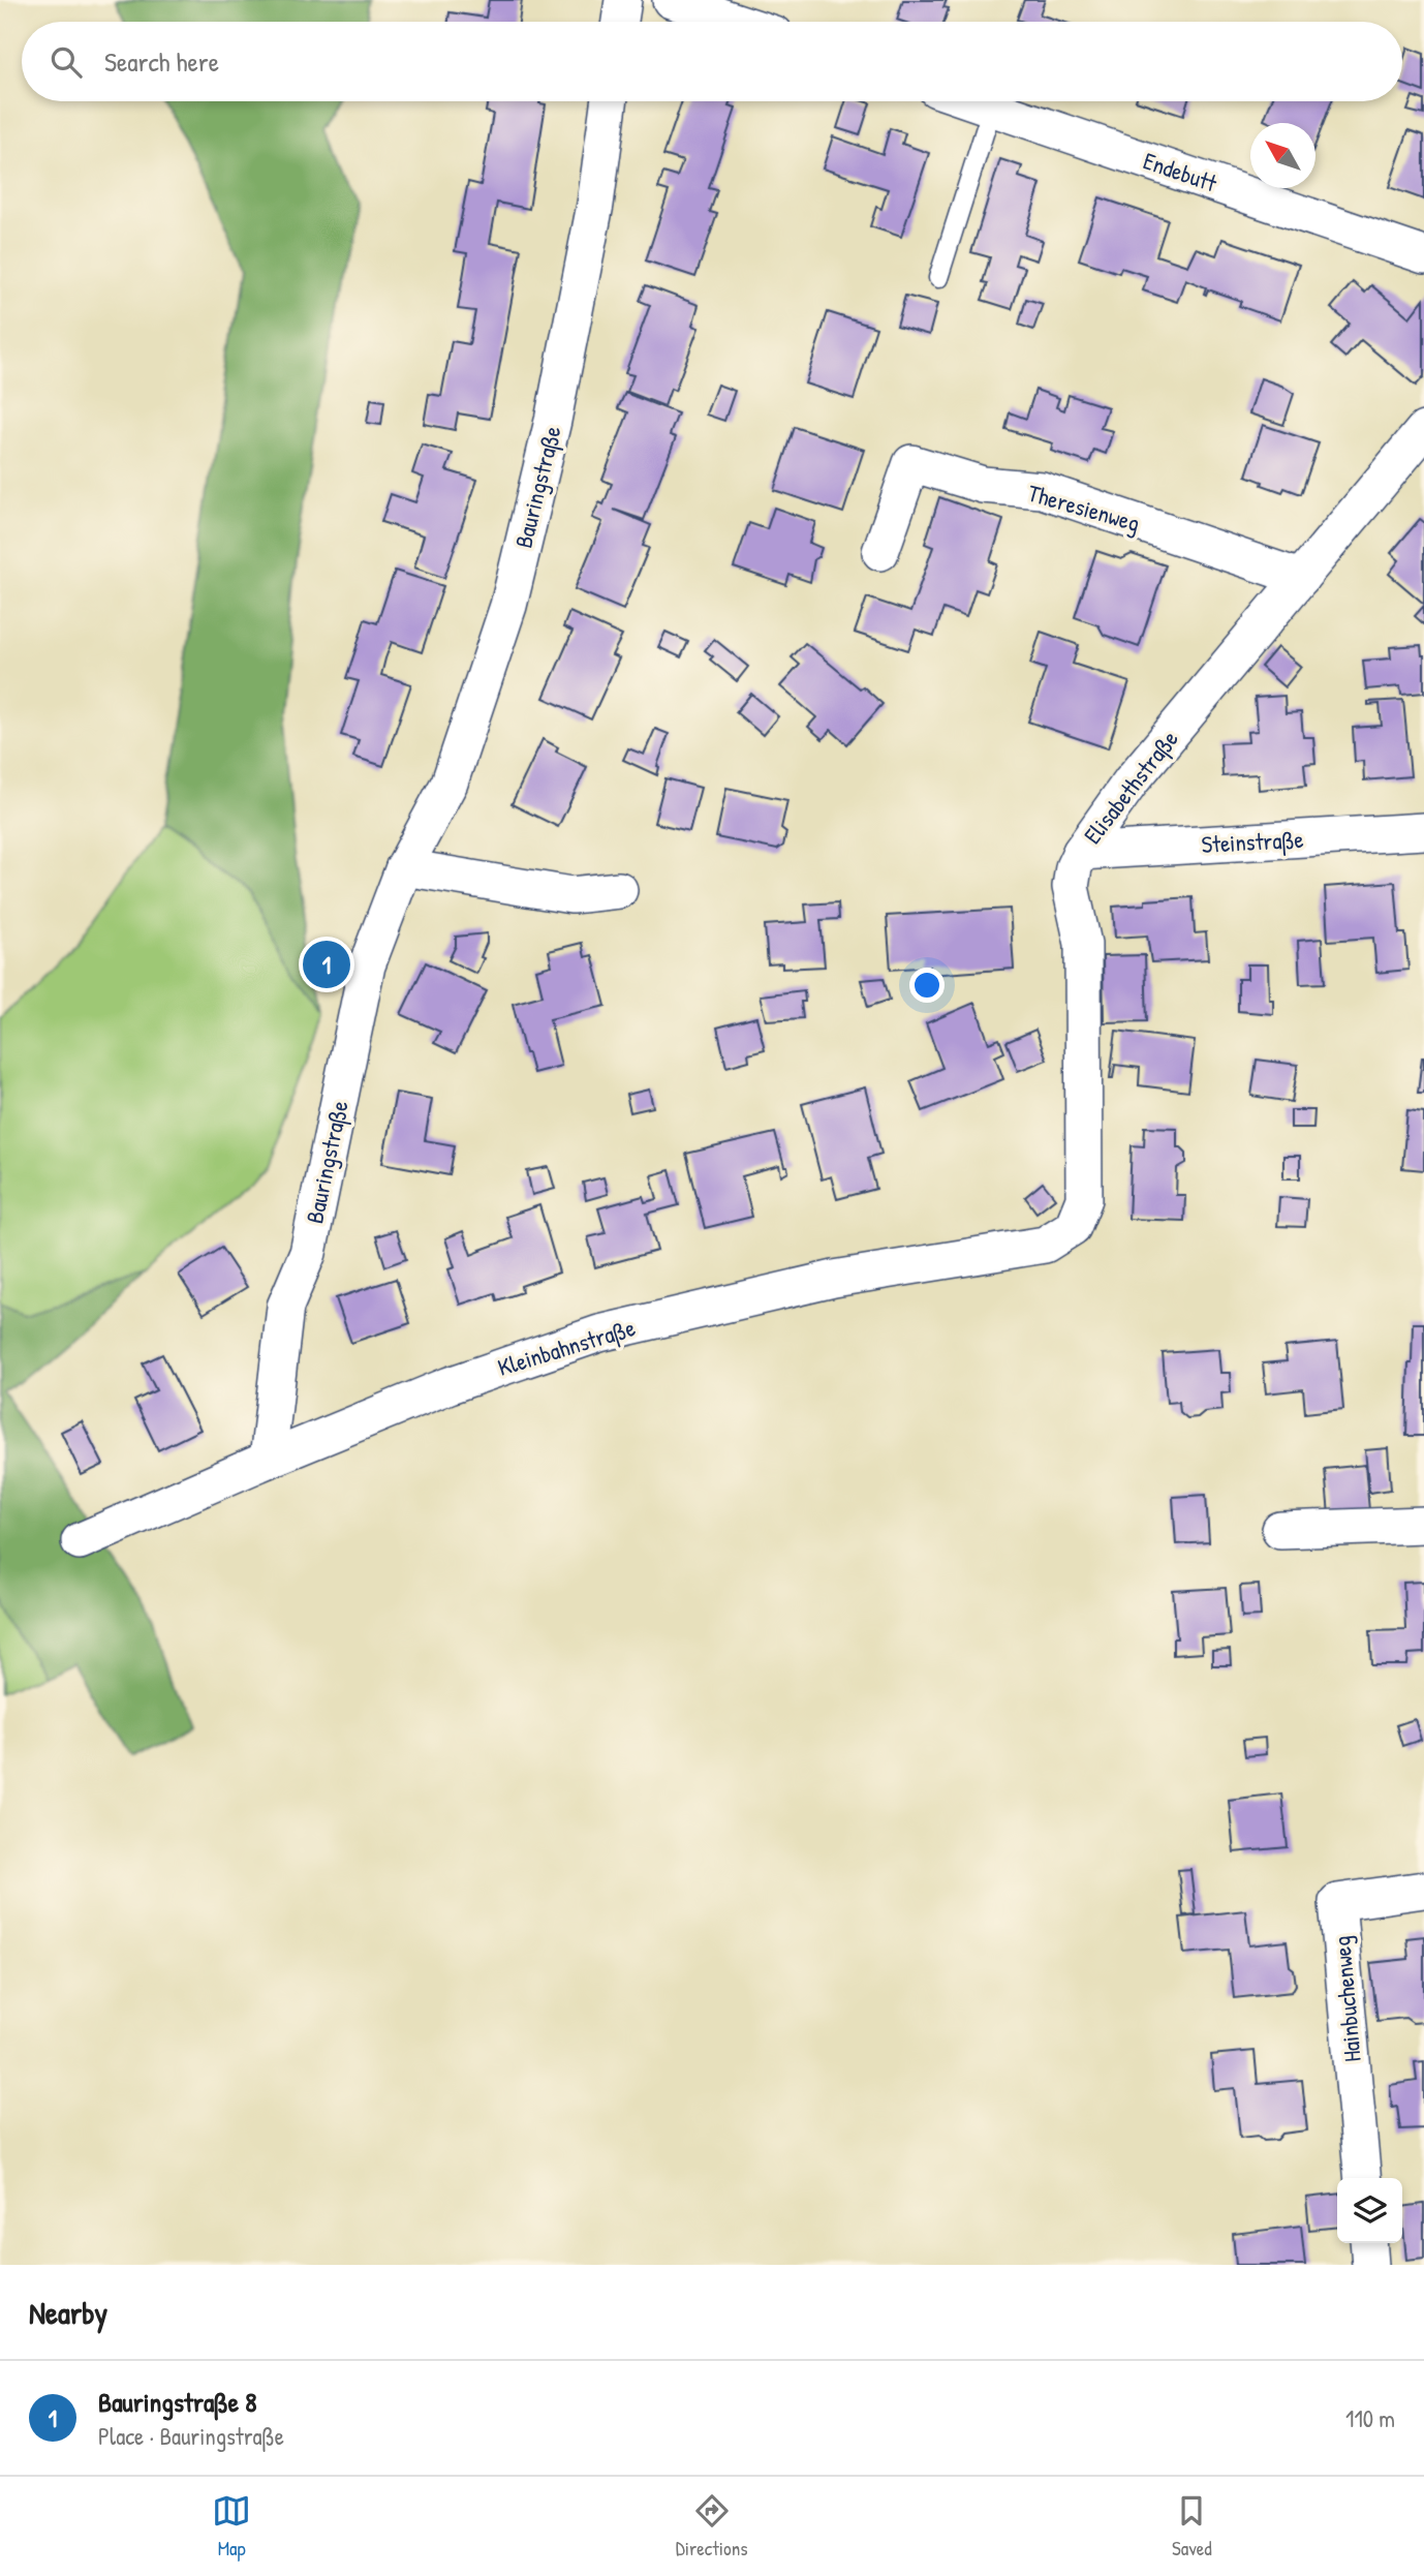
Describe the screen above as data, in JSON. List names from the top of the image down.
{
  "streets": {
    "street": [
      "Endebutt",
      "Bauringstraße",
      "Theresienweg",
      "Elisabethstraße",
      "Steinstraße",
      "Kleinbahnstraße",
      "Hainbuchenweg"
    ]
  },
  "crossings": [
    ["Bauringstraße", "Kleinbahnstraße"],
    ["Theresienweg", "Elisabethstraße"],
    ["Elisabethstraße", "Steinstraße"],
    ["Elisabethstraße", "Kleinbahnstraße"]
  ],
  "north": "top left",
  "page": {
    "search": "Search here",
    "pins": "1",
    "heading": "Nearby",
    "list": [
      {
        "mark": "1",
        "name": "Bauringstraße 8",
        "note": "Place · Bauringstraße",
        "value": "110 m"
      }
    ],
    "nav": ["Map", "Directions", "Saved"]
  }
}
